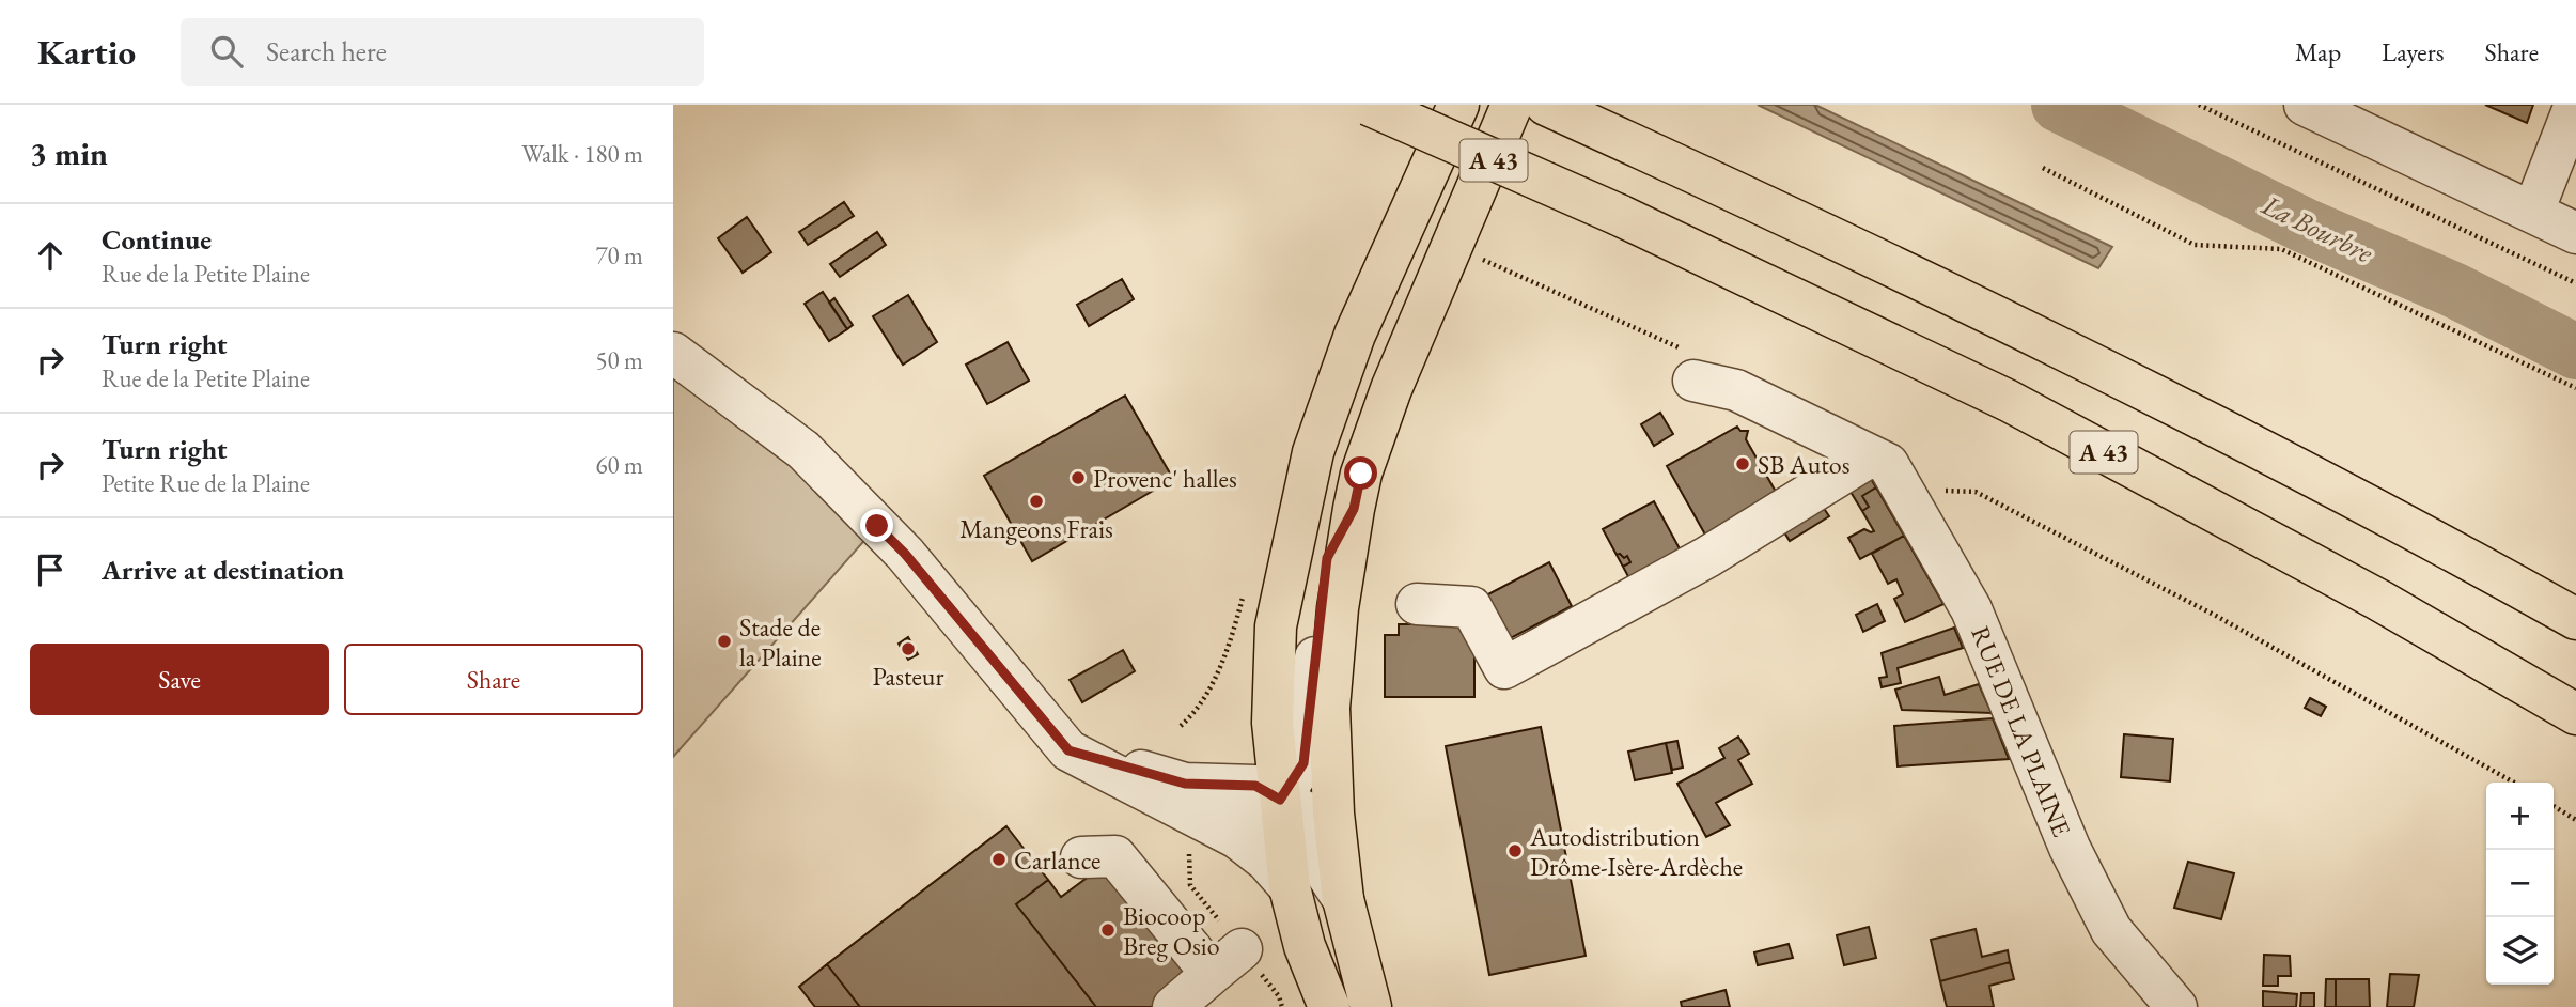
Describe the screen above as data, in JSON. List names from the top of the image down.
{
  "streets": {
    "main road": ["A 43"],
    "street": ["RUE DE LA PLAINE"]
  },
  "water": ["La Bourbre"],
  "places": [
    "SB Autos",
    "Provenc' halles",
    "Mangeons Frais",
    "Stade de la Plaine",
    "Pasteur",
    "Autodistribution Drôme-Isère-Ardèche",
    "Carlance",
    "Biocoop Breg Osio"
  ],
  "page": {
    "header": "Kartio",
    "search": "Search here",
    "nav": ["Map", "Layers", "Share"],
    "heading": ["3 min", "Walk · 180 m"],
    "list": [
      ["Continue", "Rue de la Petite Plaine", "70 m"],
      ["Turn right", "Rue de la Petite Plaine", "50 m"],
      ["Turn right", "Petite Rue de la Plaine", "60 m"],
      "Arrive at destination"
    ],
    "buttons": ["Save", "Share"],
    "map_buttons": ["+", "−"]
  }
}
